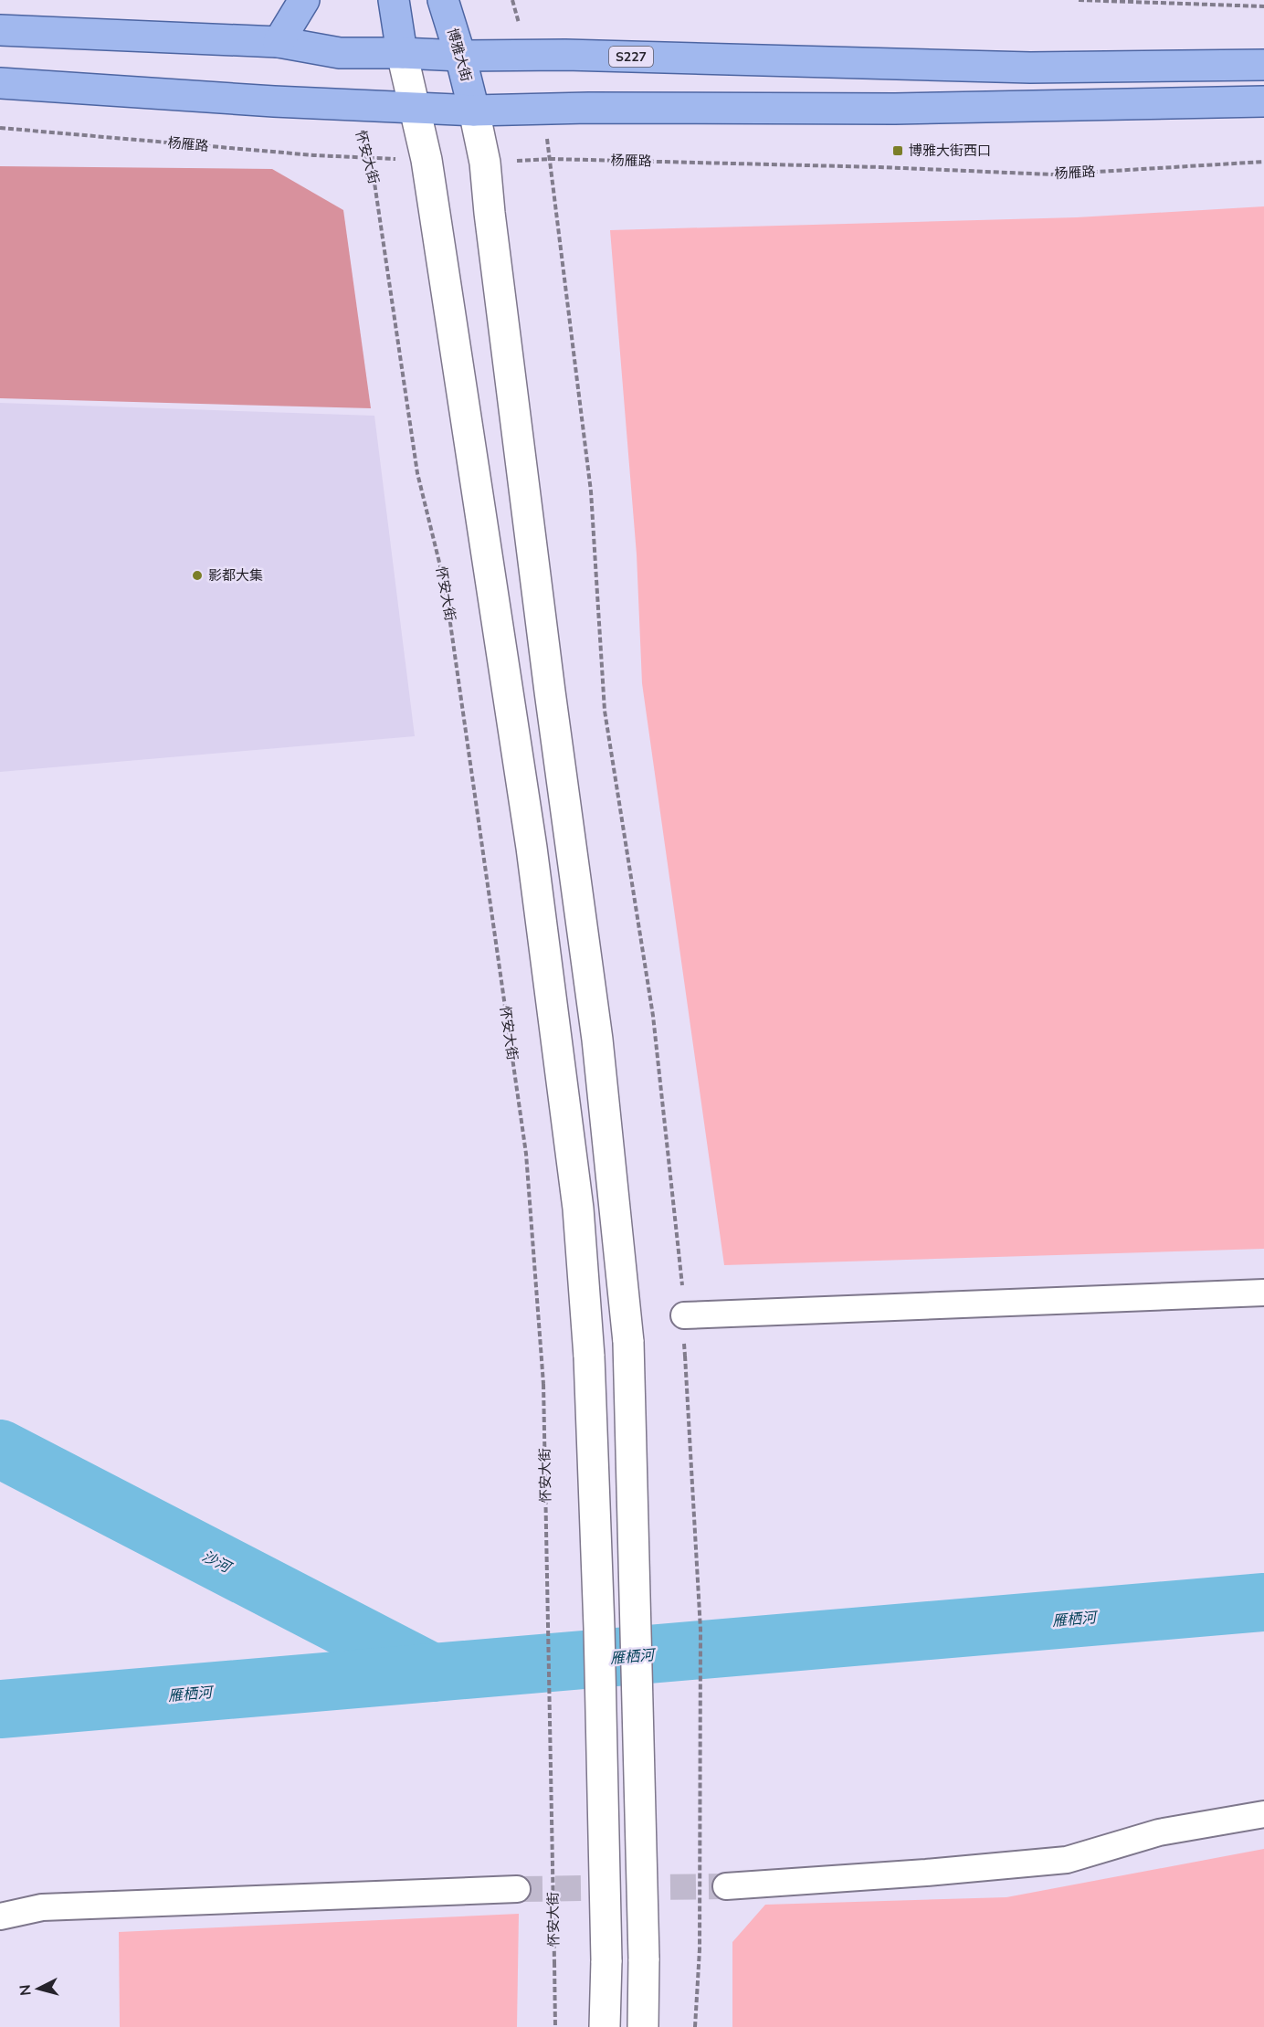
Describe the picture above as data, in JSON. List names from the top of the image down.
{
  "streets": {
    "main road": ["博雅大街", "S227"],
    "path": ["杨雁路", "怀安大街"]
  },
  "crossings": [
    ["博雅大街", "S227"],
    ["杨雁路", "怀安大街"]
  ],
  "water": ["沙河", "雁栖河"],
  "places": {
    "transit": ["博雅大街西口"],
    "other": ["影都大集"]
  },
  "north": "left"
}
